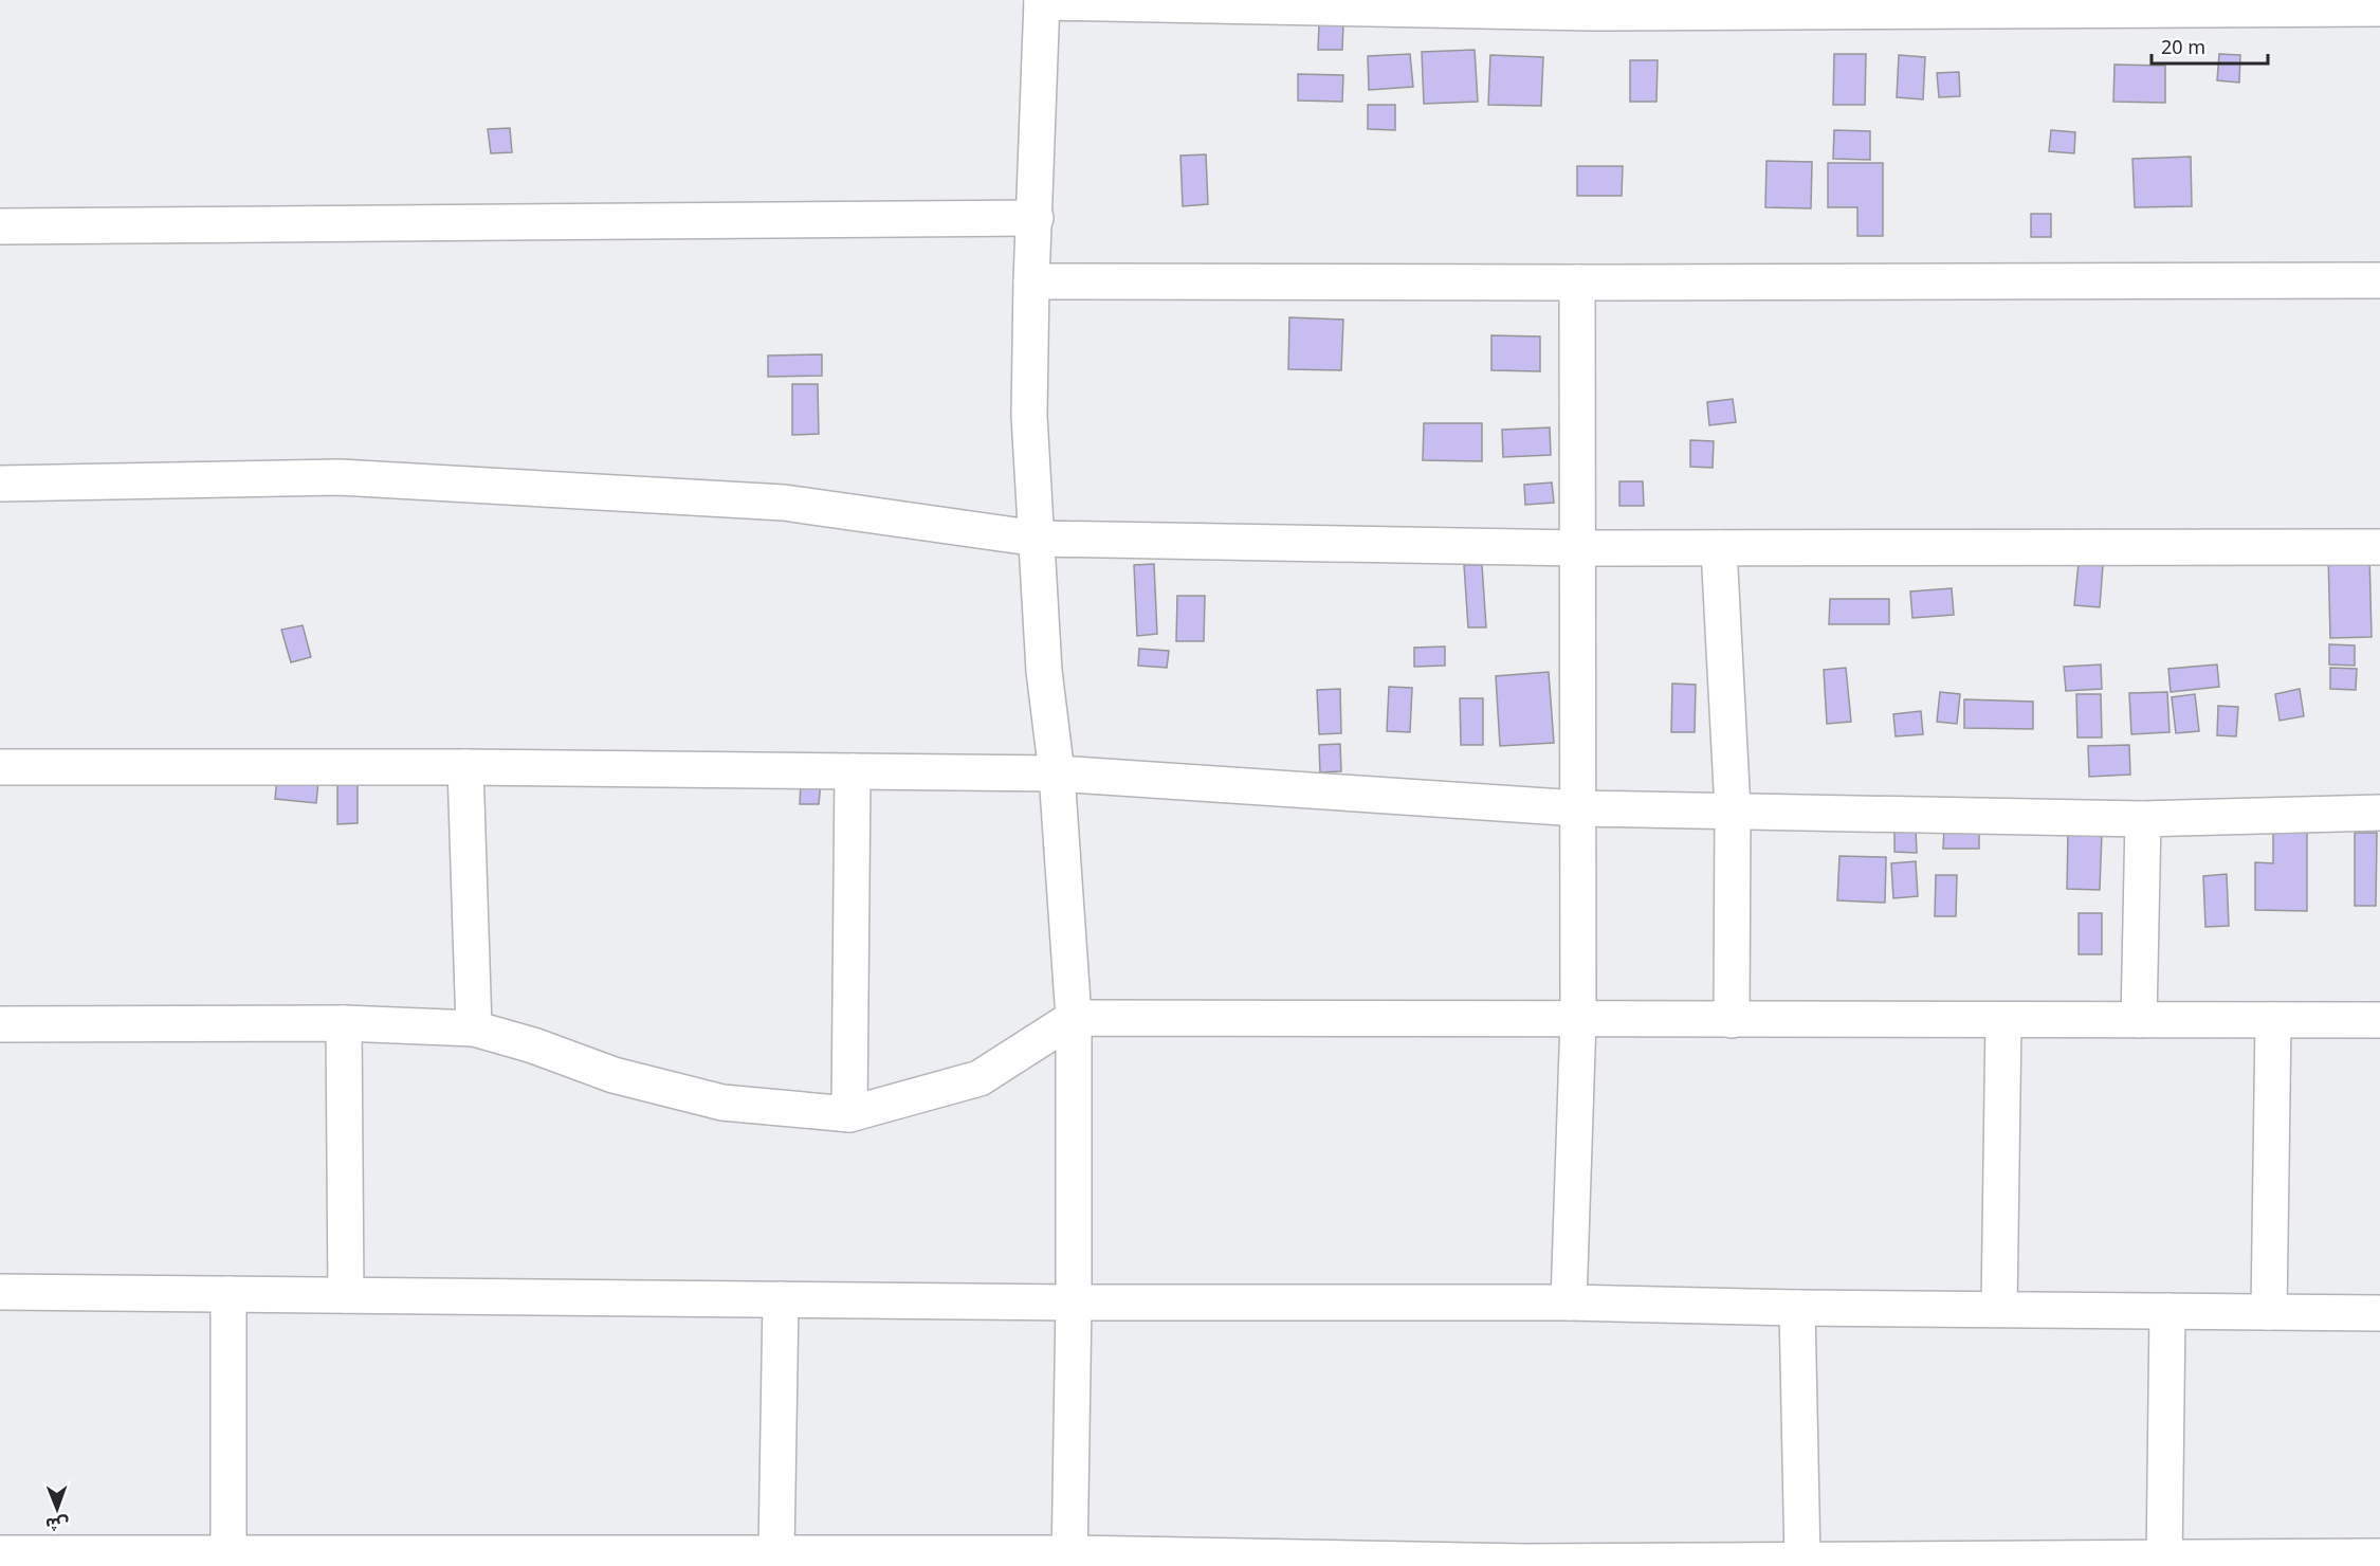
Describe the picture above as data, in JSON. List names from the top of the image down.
{
  "scale_bar": "20 m",
  "north": "bottom"
}
